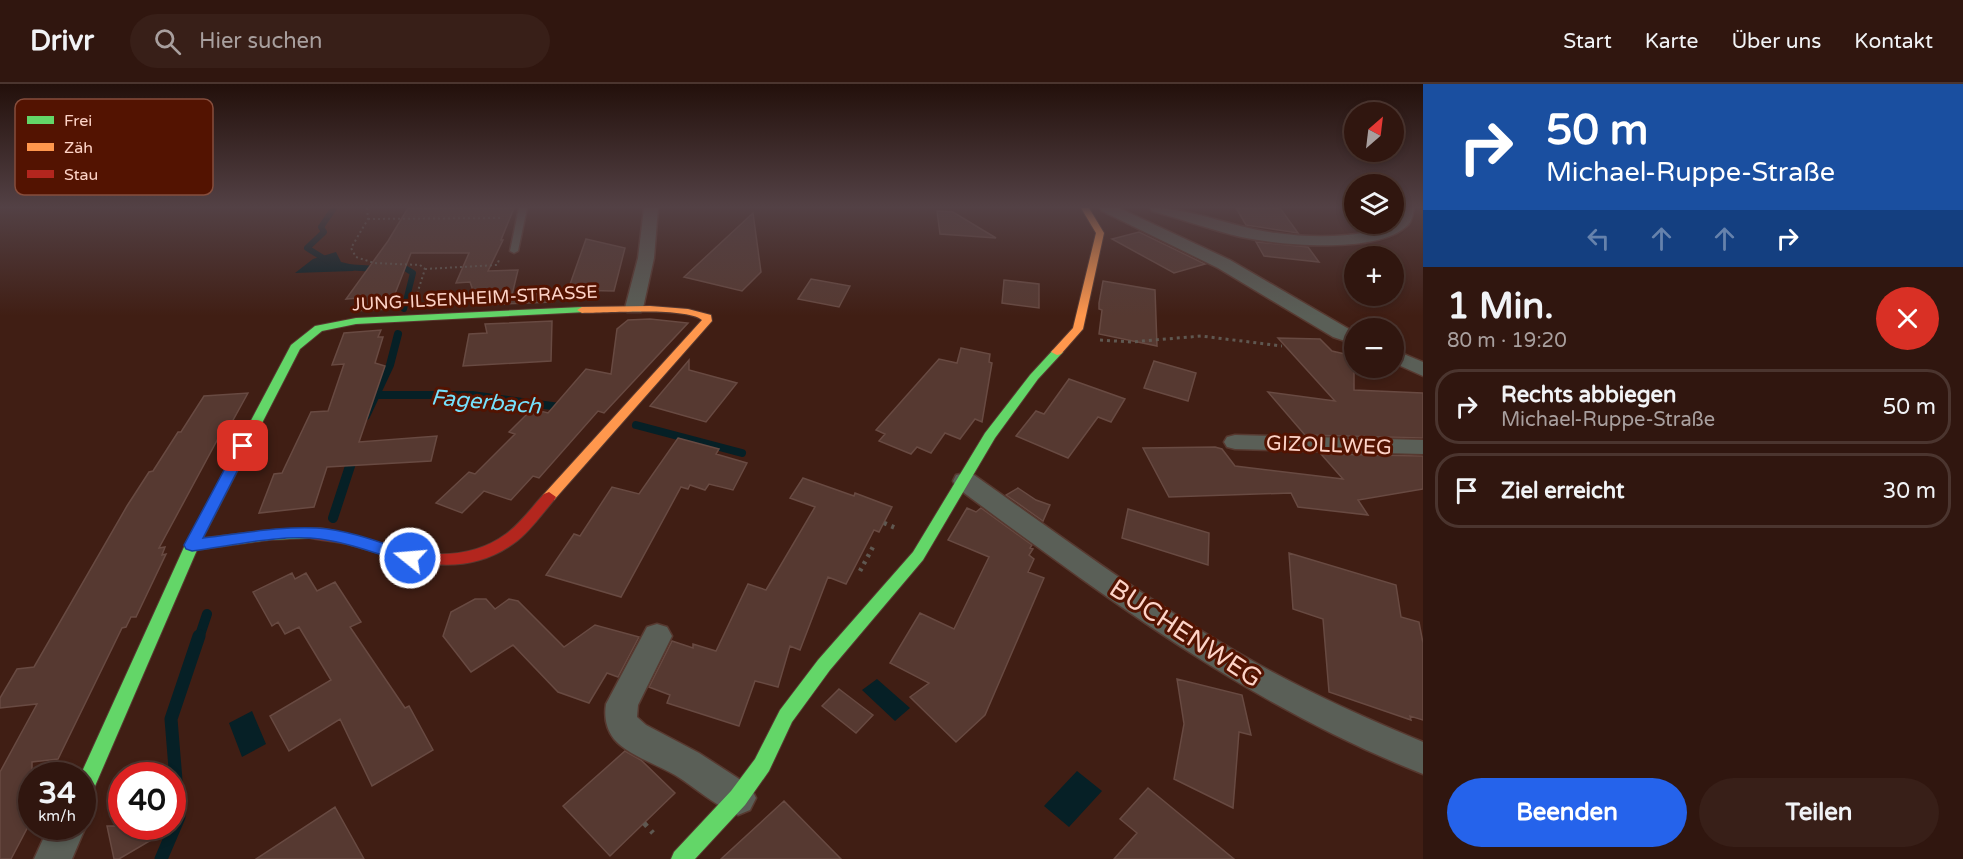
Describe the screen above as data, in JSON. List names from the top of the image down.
{
  "streets": {
    "street": ["JUNG-ILSENHEIM-STRASSE", "GIZOLLWEG", "BUCHENWEG"]
  },
  "water": ["Fagerbach"],
  "legend": ["Frei", "Zäh", "Stau"],
  "north": "top right",
  "page": {
    "header": "Drivr",
    "search": "Hier suchen",
    "nav": [
      "Start",
      "Karte",
      "Über uns",
      "Kontakt"
    ],
    "turn": ["50 m", "Michael-Ruppe-Straße"],
    "map_buttons": ["+", "−"],
    "heading": ["1 Min.", "80 m · 19:20"],
    "list": [
      {
        "name": "Rechts abbiegen",
        "note": "Michael-Ruppe-Straße",
        "value": "50 m"
      },
      {
        "name": "Ziel erreicht",
        "value": "30 m"
      }
    ],
    "speed": "34 km/h",
    "limit": "40",
    "buttons": ["Beenden", "Teilen"]
  }
}
